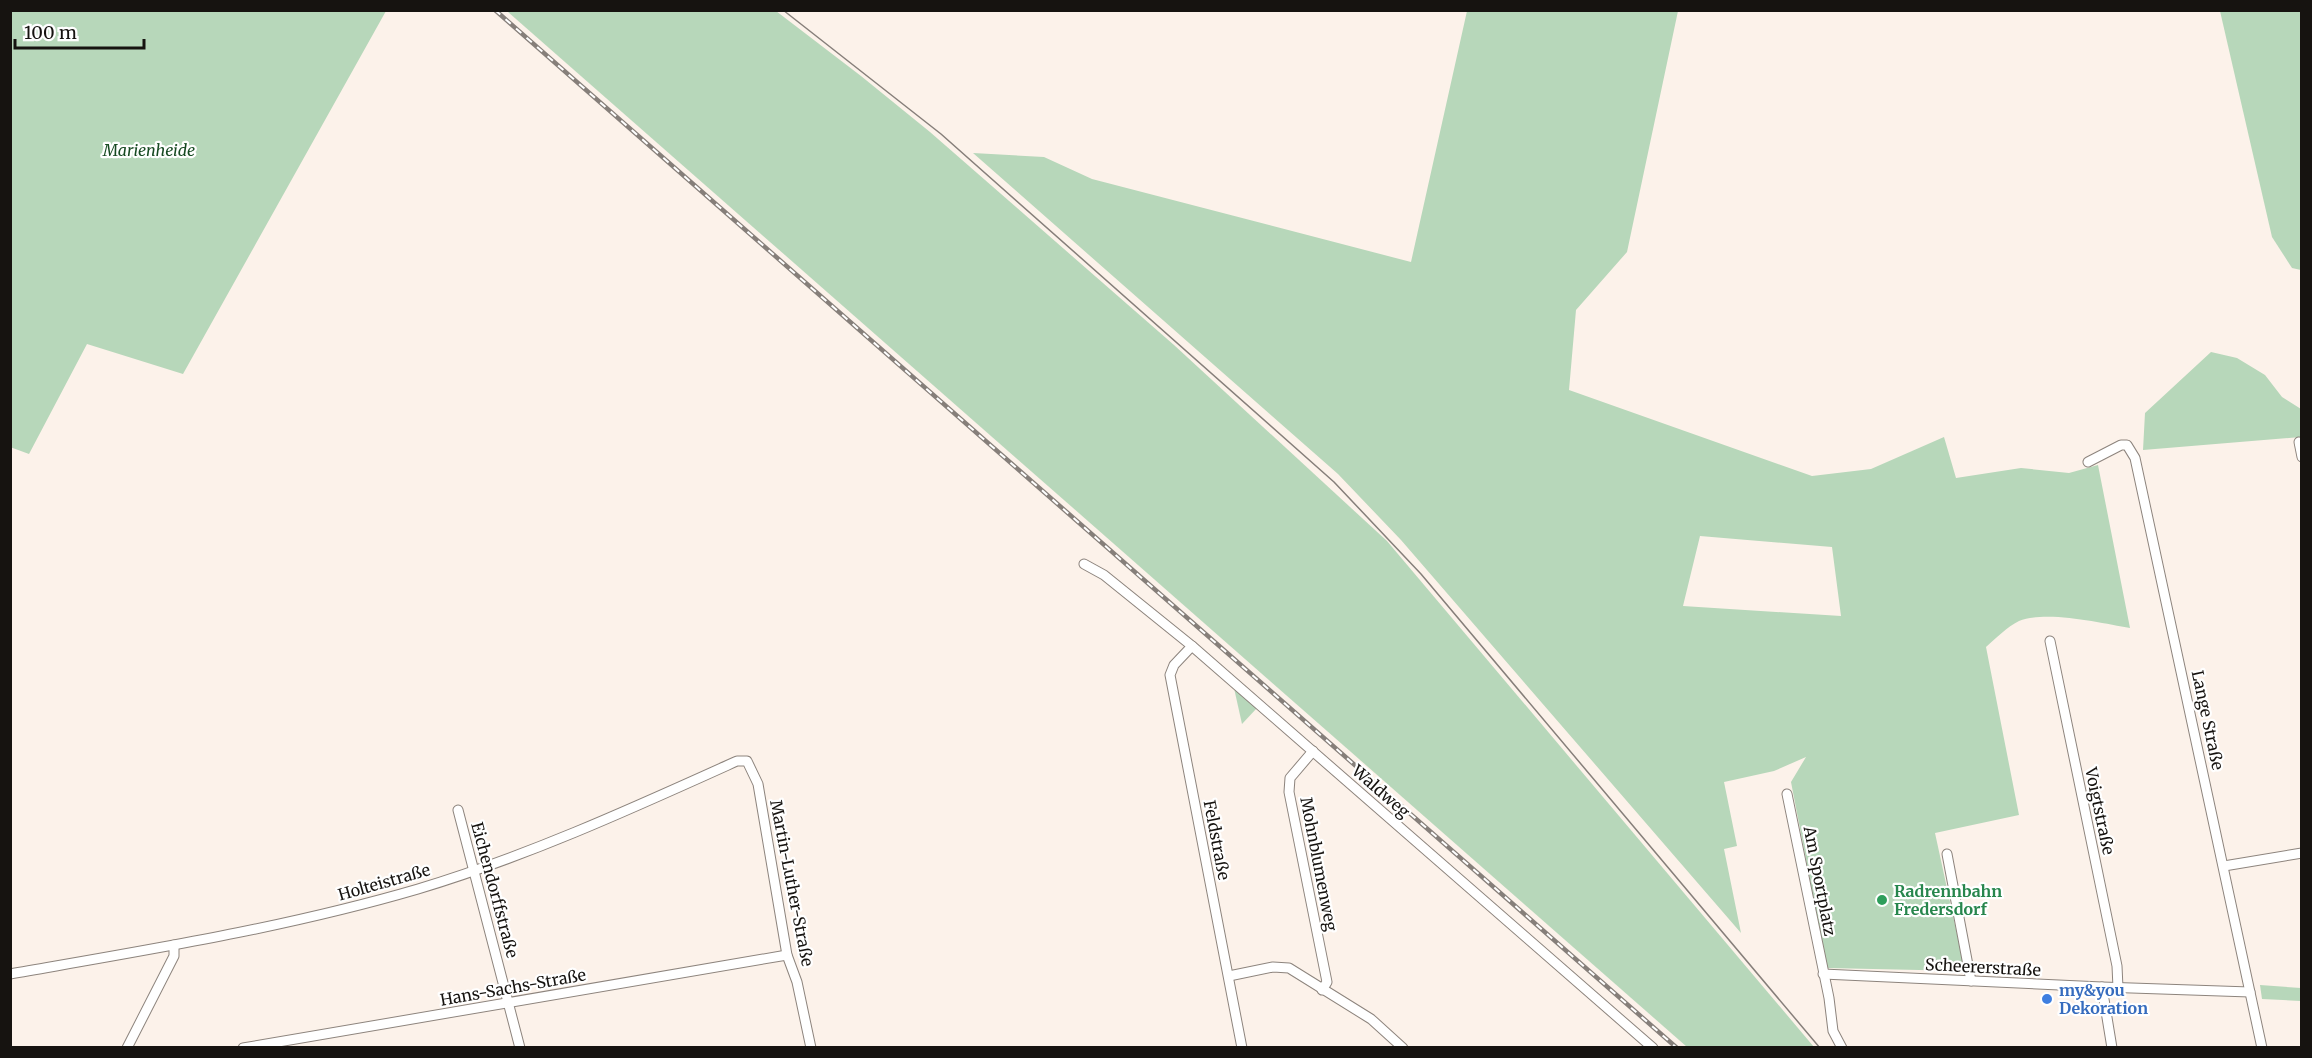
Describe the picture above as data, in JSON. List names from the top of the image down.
{
  "streets": {
    "street": [
      "Lange Straße",
      "Waldweg",
      "Voigtstraße",
      "Feldstraße",
      "Mohnblumenweg",
      "Am Sportplatz",
      "Holteistraße",
      "Martin-Luther-Straße",
      "Eichendorffstraße",
      "Scheererstraße",
      "Hans-Sachs-Straße"
    ]
  },
  "crossings": [
    ["Lange Straße", "Scheererstraße"],
    ["Waldweg", "Feldstraße"],
    ["Waldweg", "Mohnblumenweg"],
    ["Voigtstraße", "Scheererstraße"],
    ["Am Sportplatz", "Scheererstraße"],
    ["Holteistraße", "Martin-Luther-Straße"],
    ["Holteistraße", "Eichendorffstraße"],
    ["Martin-Luther-Straße", "Hans-Sachs-Straße"],
    ["Eichendorffstraße", "Hans-Sachs-Straße"]
  ],
  "parks": ["Marienheide"],
  "places": ["Radrennbahn Fredersdorf", "my&you Dekoration"],
  "scale_bar": "100 m"
}
